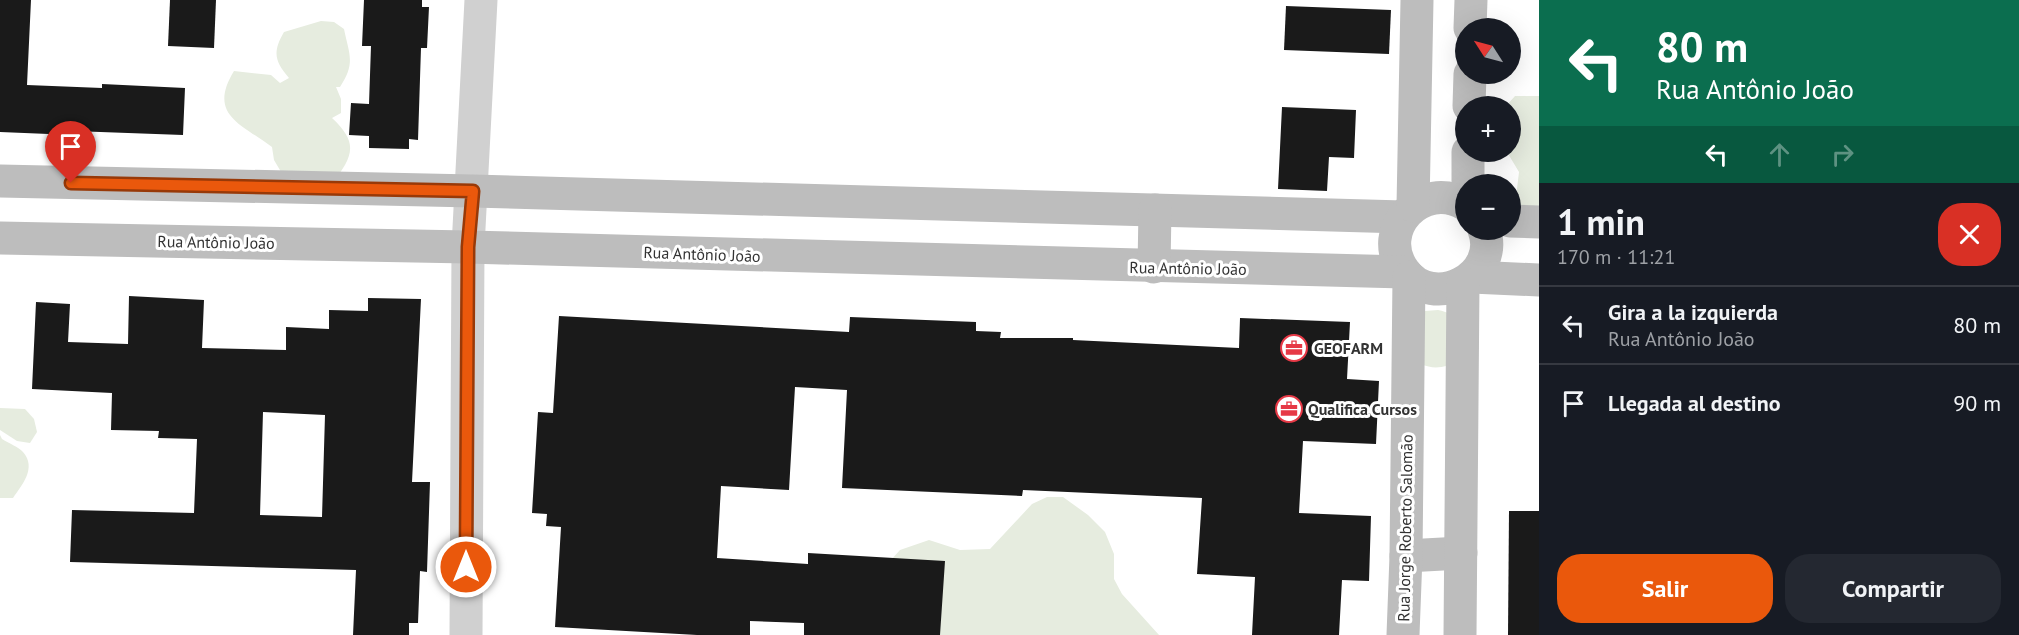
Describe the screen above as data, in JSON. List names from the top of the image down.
{
  "streets": {
    "main road": ["Rua Antônio João", "Rua Jorge Roberto Salomão"]
  },
  "crossings": [
    ["Rua Antônio João", "Rua Jorge Roberto Salomão"]
  ],
  "places": {
    "office": ["GEOFARM", "Qualifica Cursos"]
  },
  "north": "top left",
  "page": {
    "turn": ["80 m", "Rua Antônio João"],
    "map_buttons": ["+", "−"],
    "heading": ["1 min", "170 m · 11:21"],
    "list": [
      {
        "name": "Gira a la izquierda",
        "note": "Rua Antônio João",
        "value": "80 m"
      },
      {
        "name": "Llegada al destino",
        "value": "90 m"
      }
    ],
    "buttons": ["Salir", "Compartir"]
  }
}
